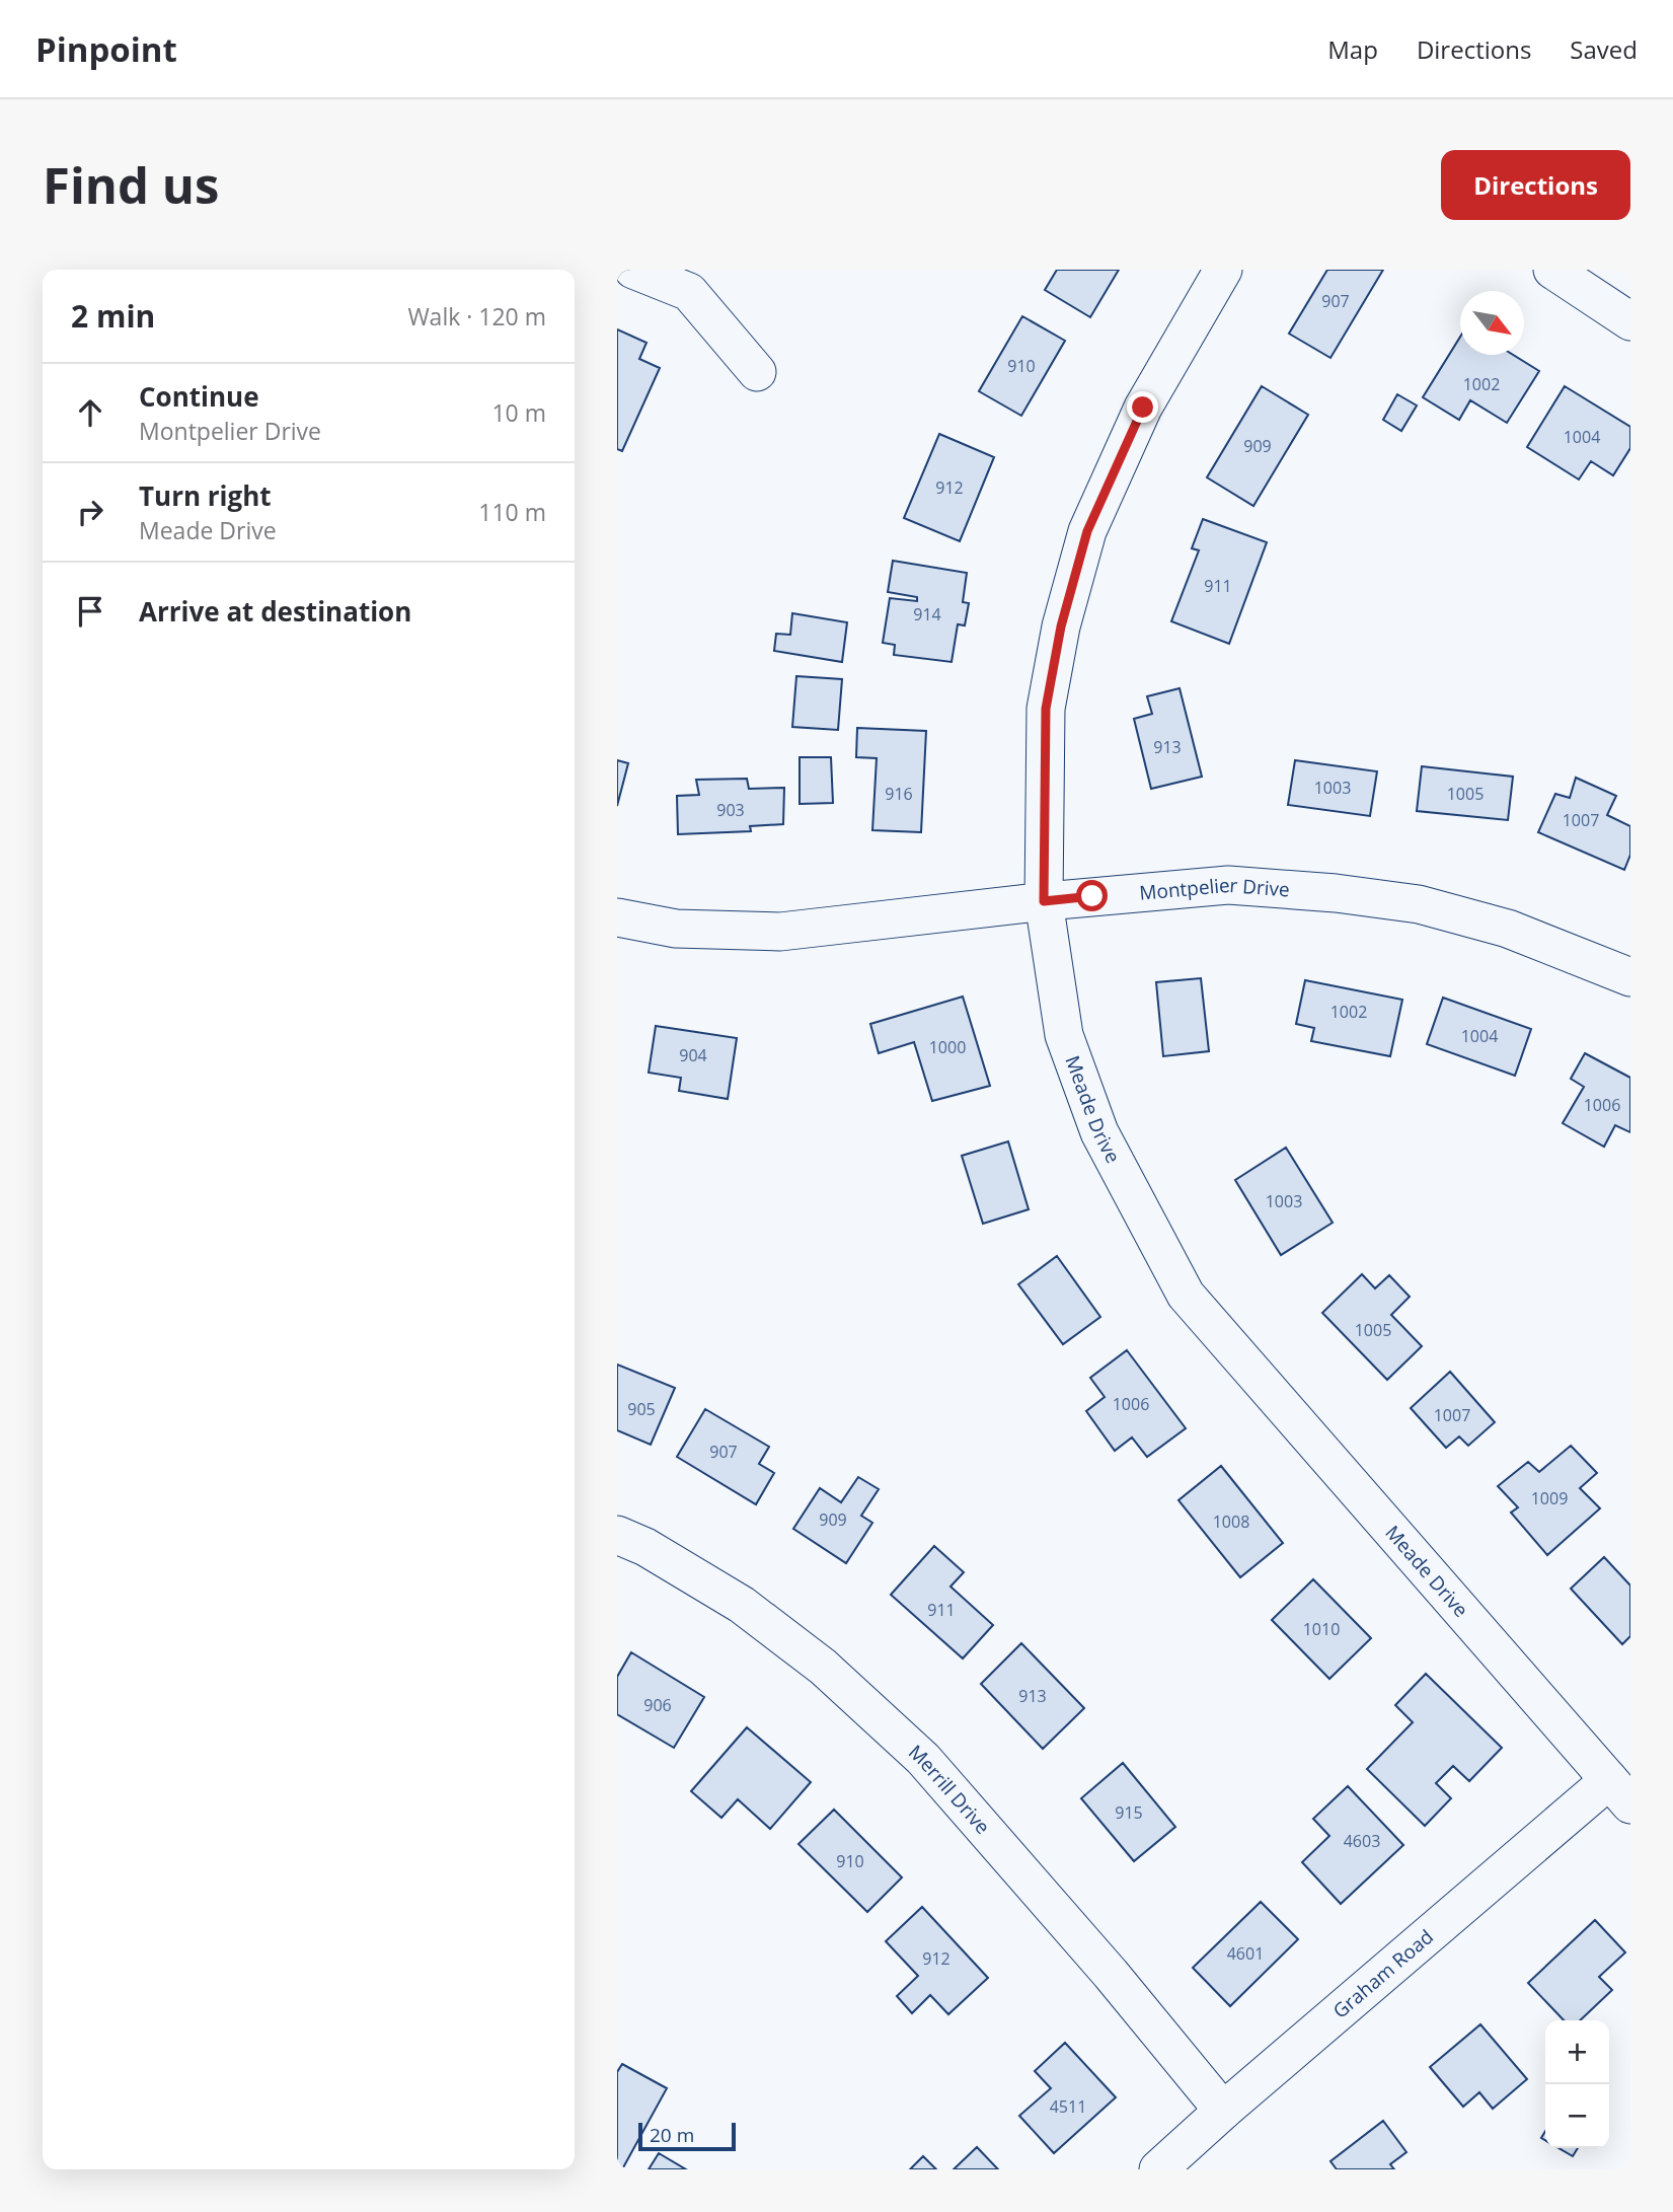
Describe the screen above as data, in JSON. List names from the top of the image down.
{
  "streets": {
    "street": [
      "Montpelier Drive",
      "Meade Drive",
      "Merrill Drive",
      "Graham Road"
    ]
  },
  "crossings": [
    ["Montpelier Drive", "Meade Drive"],
    ["Meade Drive", "Graham Road"],
    ["Merrill Drive", "Graham Road"]
  ],
  "house_numbers": [
    "907",
    "910",
    "1002",
    "1004",
    "909",
    "912",
    "911",
    "914",
    "913",
    "1003",
    "916",
    "1005",
    "903",
    "1007",
    "1002",
    "1004",
    "1000",
    "904",
    "1006",
    "1003",
    "1005",
    "1006",
    "905",
    "1007",
    "907",
    "1009",
    "909",
    "1008",
    "911",
    "1010",
    "913",
    "906",
    "915",
    "4603",
    "910",
    "4601",
    "912",
    "4511"
  ],
  "scale_bar": "20 m",
  "north": "bottom right",
  "page": {
    "header": "Pinpoint",
    "nav": ["Map", "Directions", "Saved"],
    "buttons": "Directions",
    "title": "Find us",
    "heading": ["2 min", "Walk · 120 m"],
    "list": [
      ["Continue", "Montpelier Drive", "10 m"],
      ["Turn right", "Meade Drive", "110 m"],
      "Arrive at destination"
    ],
    "map_buttons": ["+", "−"],
    "scale": "20 m"
  }
}
